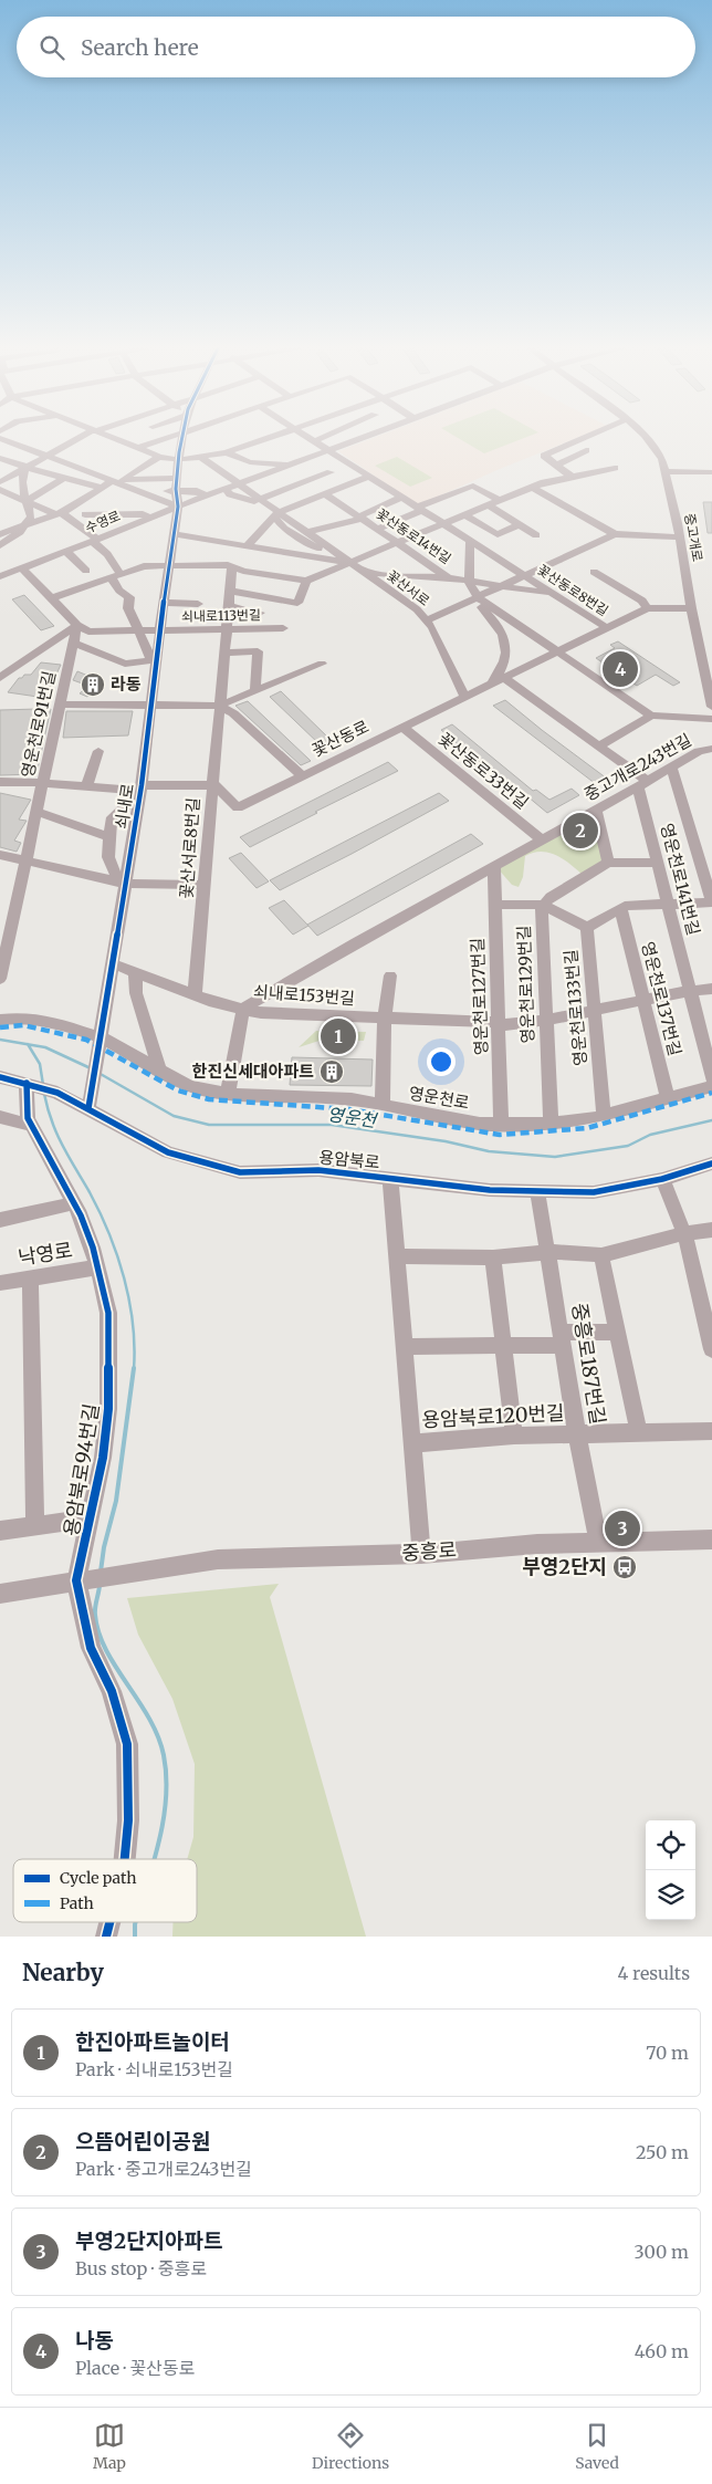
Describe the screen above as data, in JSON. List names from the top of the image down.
{
  "streets": {
    "street": [
      "수영로",
      "꽃산동로14번길",
      "중고개로",
      "꽃산서로",
      "꽃산동로8번길",
      "쇠내로113번길",
      "영운천로91번길",
      "꽃산동로",
      "중고개로243번길",
      "꽃산동로33번길",
      "쇠내로",
      "꽃산서로8번길",
      "영운천로141번길",
      "영운천로129번길",
      "쇠내로153번길",
      "영운천로127번길",
      "영운천로137번길",
      "영운천로133번길",
      "영운천로",
      "용암북로",
      "낙영로",
      "중흥로187번길",
      "용암북로120번길",
      "용암북로94번길",
      "중흥로"
    ]
  },
  "crossings": [
    ["수영로", "꽃산서로"],
    ["수영로", "꽃산동로8번길"],
    ["수영로", "쇠내로"],
    ["꽃산동로14번길", "꽃산서로"],
    ["중고개로", "꽃산동로"],
    ["꽃산서로", "꽃산동로8번길"],
    ["꽃산서로", "꽃산동로"],
    ["꽃산동로8번길", "꽃산동로"],
    ["쇠내로113번길", "영운천로91번길"],
    ["쇠내로113번길", "쇠내로"],
    ["쇠내로113번길", "꽃산서로8번길"],
    ["꽃산동로", "꽃산동로33번길"],
    ["꽃산동로", "꽃산서로8번길"],
    ["중고개로243번길", "꽃산동로33번길"],
    ["중고개로243번길", "영운천로141번길"],
    ["중고개로243번길", "쇠내로153번길"],
    ["중고개로243번길", "영운천로127번길"],
    ["쇠내로", "쇠내로153번길"],
    ["쇠내로", "영운천로"],
    ["쇠내로", "용암북로"],
    ["꽃산서로8번길", "쇠내로153번길"],
    ["영운천로141번길", "쇠내로153번길"],
    ["영운천로141번길", "영운천로133번길"],
    ["영운천로129번길", "쇠내로153번길"],
    ["영운천로129번길", "영운천로"],
    ["쇠내로153번길", "영운천로127번길"],
    ["쇠내로153번길", "영운천로137번길"],
    ["쇠내로153번길", "영운천로133번길"],
    ["영운천로127번길", "영운천로"],
    ["영운천로137번길", "영운천로133번길"],
    ["영운천로137번길", "영운천로"],
    ["영운천로133번길", "영운천로"],
    ["용암북로", "중흥로187번길"],
    ["용암북로", "용암북로94번길"],
    ["낙영로", "용암북로94번길"],
    ["중흥로187번길", "용암북로120번길"],
    ["중흥로187번길", "중흥로"],
    ["용암북로94번길", "중흥로"]
  ],
  "water": ["영운천"],
  "places": {
    "building": ["라동", "한진신세대아파트"],
    "bus stop": ["부영2단지"]
  },
  "legend": ["Cycle path", "Path"],
  "page": {
    "search": "Search here",
    "pins": [
      "4",
      "2",
      "1",
      "3"
    ],
    "heading": ["Nearby", "4 results"],
    "list": [
      {
        "mark": "1",
        "name": "한진아파트놀이터",
        "note": "Park · 쇠내로153번길",
        "value": "70 m"
      },
      {
        "mark": "2",
        "name": "으뜸어린이공원",
        "note": "Park · 중고개로243번길",
        "value": "250 m"
      },
      {
        "mark": "3",
        "name": "부영2단지아파트",
        "note": "Bus stop · 중흥로",
        "value": "300 m"
      },
      {
        "mark": "4",
        "name": "나동",
        "note": "Place · 꽃산동로",
        "value": "460 m"
      }
    ],
    "nav": ["Map", "Directions", "Saved"]
  }
}
